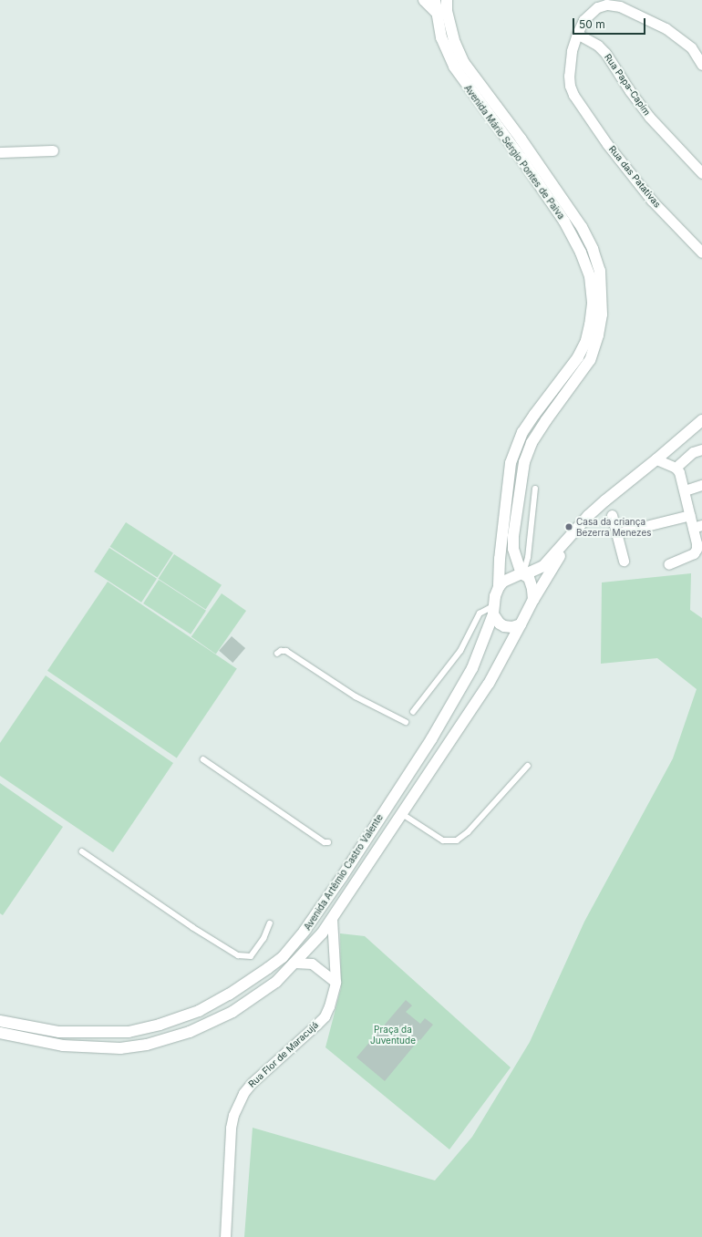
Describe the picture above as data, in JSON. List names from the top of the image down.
{
  "streets": {
    "main road": ["Avenida Mário Sérgio Pontes de Paiva", "Avenida Artêmio Castro Valente"],
    "street": ["Rua Papa-Capim", "Rua das Patativas", "Rua Flor de Maracujá"]
  },
  "crossings": [
    ["Rua Papa-Capim", "Rua das Patativas"],
    ["Avenida Mário Sérgio Pontes de Paiva", "Avenida Artêmio Castro Valente"]
  ],
  "parks": ["Praça da Juventude"],
  "places": ["Casa da criança Bezerra Menezes"],
  "scale_bar": "50 m"
}
